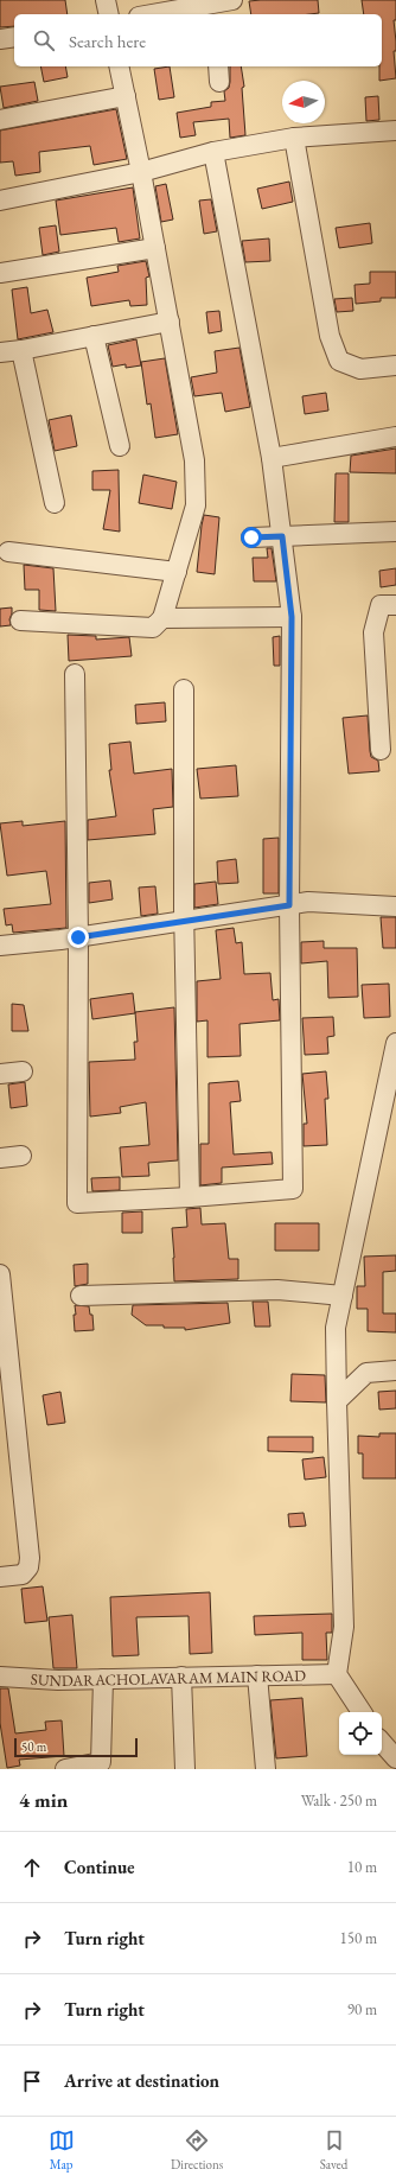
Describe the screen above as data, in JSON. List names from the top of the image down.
{
  "streets": {
    "street": ["SUNDARACHOLAVARAM MAIN ROAD"]
  },
  "scale_bar": "50 m",
  "north": "left",
  "page": {
    "search": "Search here",
    "scale": "50 m",
    "heading": ["4 min", "Walk · 250 m"],
    "list": [
      ["Continue", "10 m"],
      ["Turn right", "150 m"],
      ["Turn right", "90 m"],
      "Arrive at destination"
    ],
    "nav": ["Map", "Directions", "Saved"]
  }
}
